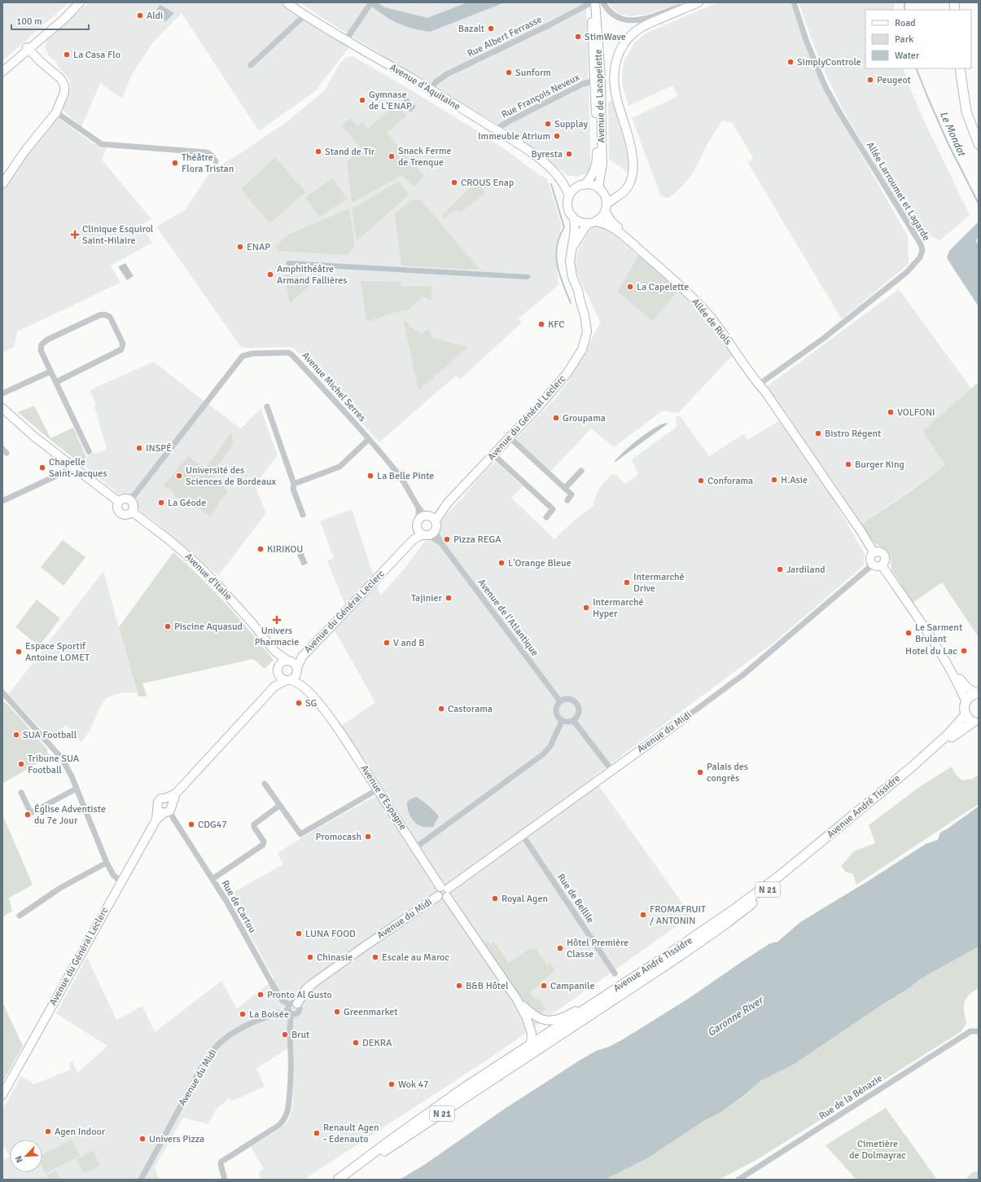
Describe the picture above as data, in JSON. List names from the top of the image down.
{
  "streets": {
    "main road": ["Avenue André Tissidre", "N 21"],
    "street": [
      "Rue Albert Ferrasse",
      "Avenue d'Aquitaine",
      "Rue François Neveux",
      "Avenue de Lacapelette",
      "Allée Larroumet et Lagarde",
      "Allée de Riols",
      "Avenue Michel Serres",
      "Avenue du Général Leclerc",
      "Avenue d'Italie",
      "Avenue de l'Atlantique",
      "Avenue du Midi",
      "Avenue d'Espagne",
      "Rue de Bellile",
      "Rue de Cartou",
      "Rue de la Bénazie"
    ]
  },
  "crossings": [
    ["Rue Albert Ferrasse", "Avenue d'Aquitaine"],
    ["Rue Albert Ferrasse", "Avenue de Lacapelette"],
    ["Avenue d'Aquitaine", "Rue François Neveux"],
    ["Avenue d'Aquitaine", "Avenue de Lacapelette"],
    ["Avenue d'Aquitaine", "Allée de Riols"],
    ["Avenue d'Aquitaine", "Avenue du Général Leclerc"],
    ["Rue François Neveux", "Avenue de Lacapelette"],
    ["Avenue de Lacapelette", "Allée de Riols"],
    ["Avenue de Lacapelette", "Avenue du Général Leclerc"],
    ["Allée Larroumet et Lagarde", "Allée de Riols"],
    ["Allée de Riols", "Avenue du Général Leclerc"],
    ["Allée de Riols", "Avenue du Midi"],
    ["Avenue Michel Serres", "Avenue du Général Leclerc"],
    ["Avenue Michel Serres", "Avenue d'Italie"],
    ["Avenue du Général Leclerc", "Avenue d'Italie"],
    ["Avenue du Général Leclerc", "Avenue de l'Atlantique"],
    ["Avenue du Général Leclerc", "Rue de Cartou"],
    ["Avenue du Midi", "Avenue d'Espagne"],
    ["Avenue du Midi", "Rue de Bellile"],
    ["Avenue du Midi", "Rue de Cartou"],
    ["Avenue d'Espagne", "Avenue André Tissidre"]
  ],
  "water": ["Le Mondot", "Garonne River"],
  "parks": ["Cimetière de Dolmayrac"],
  "places": {
    "other": [
      "Aldi",
      "Bazalt",
      "StimWave",
      "La Casa Flo",
      "SimplyControle",
      "Sunform",
      "Peugeot",
      "Gymnase de L'ENAP",
      "Supplay",
      "Immeuble Atrium",
      "Stand de Tir",
      "Byresta",
      "Snack Ferme de Trenque",
      "Théâtre Flora Tristan",
      "CROUS Enap",
      "ENAP",
      "Amphithéâtre Armand Fallières",
      "La Capelette",
      "KFC",
      "VOLFONI",
      "Groupama",
      "Bistro Régent",
      "INSPÉ",
      "Burger King",
      "Chapelle Saint-Jacques",
      "Université des Sciences de Bordeaux",
      "La Belle Pinte",
      "H.Asie",
      "Conforama",
      "La Géode",
      "Pizza REGA",
      "KIRIKOU",
      "L'Orange Bleue",
      "Jardiland",
      "Intermarché Drive",
      "Tajinier",
      "Intermarché Hyper",
      "Piscine Aquasud",
      "Le Sarment Brulant",
      "V and B",
      "Hotel du Lac",
      "Espace Sportif Antoine LOMET",
      "SG",
      "Castorama",
      "SUA Football",
      "Tribune SUA Football",
      "Palais des congrès",
      "Église Adventiste du 7e Jour",
      "CDG47",
      "Promocash",
      "Royal Agen",
      "FROMAFRUIT / ANTONIN",
      "LUNA FOOD",
      "Hôtel Première Classe",
      "Chinasie",
      "Escale au Maroc",
      "B&B Hôtel",
      "Campanile",
      "Pronto Al Gusto",
      "Greenmarket",
      "La Boisée",
      "Brut",
      "DEKRA",
      "Wok 47",
      "Agen Indoor",
      "Renault Agen - Edenauto",
      "Univers Pizza"
    ],
    "health": ["Clinique Esquirol Saint-Hilaire", "Univers Pharmacie"]
  },
  "legend": ["Road", "Park", "Water"],
  "scale_bar": "100 m",
  "north": "bottom left"
}
